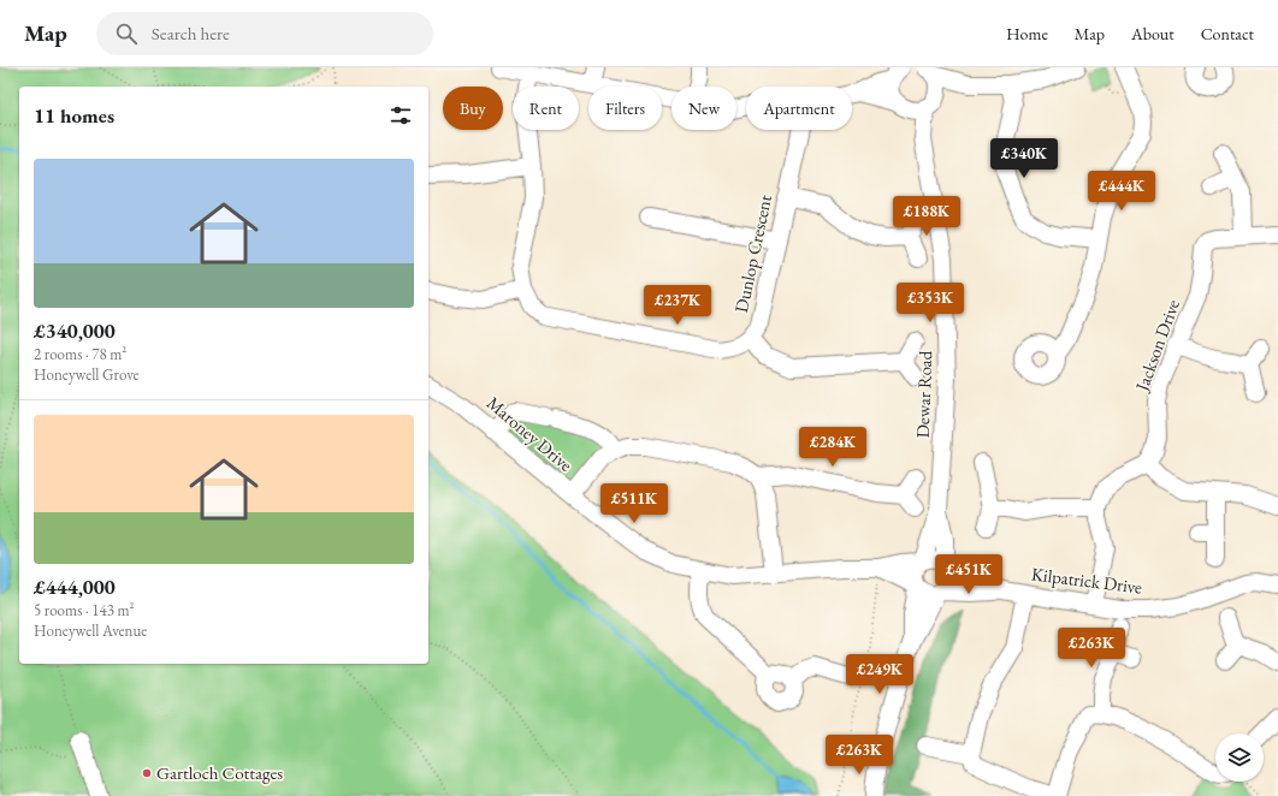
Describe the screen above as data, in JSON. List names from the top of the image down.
{
  "streets": {
    "street": [
      "Dunlop Crescent",
      "Jackson Drive",
      "Dewar Road",
      "Maroney Drive",
      "Kilpatrick Drive"
    ]
  },
  "crossings": [
    ["Dewar Road", "Maroney Drive"],
    ["Dewar Road", "Kilpatrick Drive"],
    ["Maroney Drive", "Kilpatrick Drive"]
  ],
  "places": ["Gartloch Cottages"],
  "page": {
    "header": "Map",
    "search": "Search here",
    "nav": [
      "Home",
      "Map",
      "About",
      "Contact"
    ],
    "chip": [
      "Buy",
      "Rent",
      "Filters",
      "New",
      "Apartment"
    ],
    "heading": "11 homes",
    "price": [
      "£340K",
      "£444K",
      "£188K",
      "£353K",
      "£237K",
      "£284K",
      "£511K",
      "£451K",
      "£263K",
      "£249K",
      "£263K"
    ],
    "list": [
      {
        "name": "£340,000",
        "note": "2 rooms · 78 m² · Honeywell Grove"
      },
      {
        "name": "£444,000",
        "note": "5 rooms · 143 m² · Honeywell Avenue"
      }
    ]
  }
}
